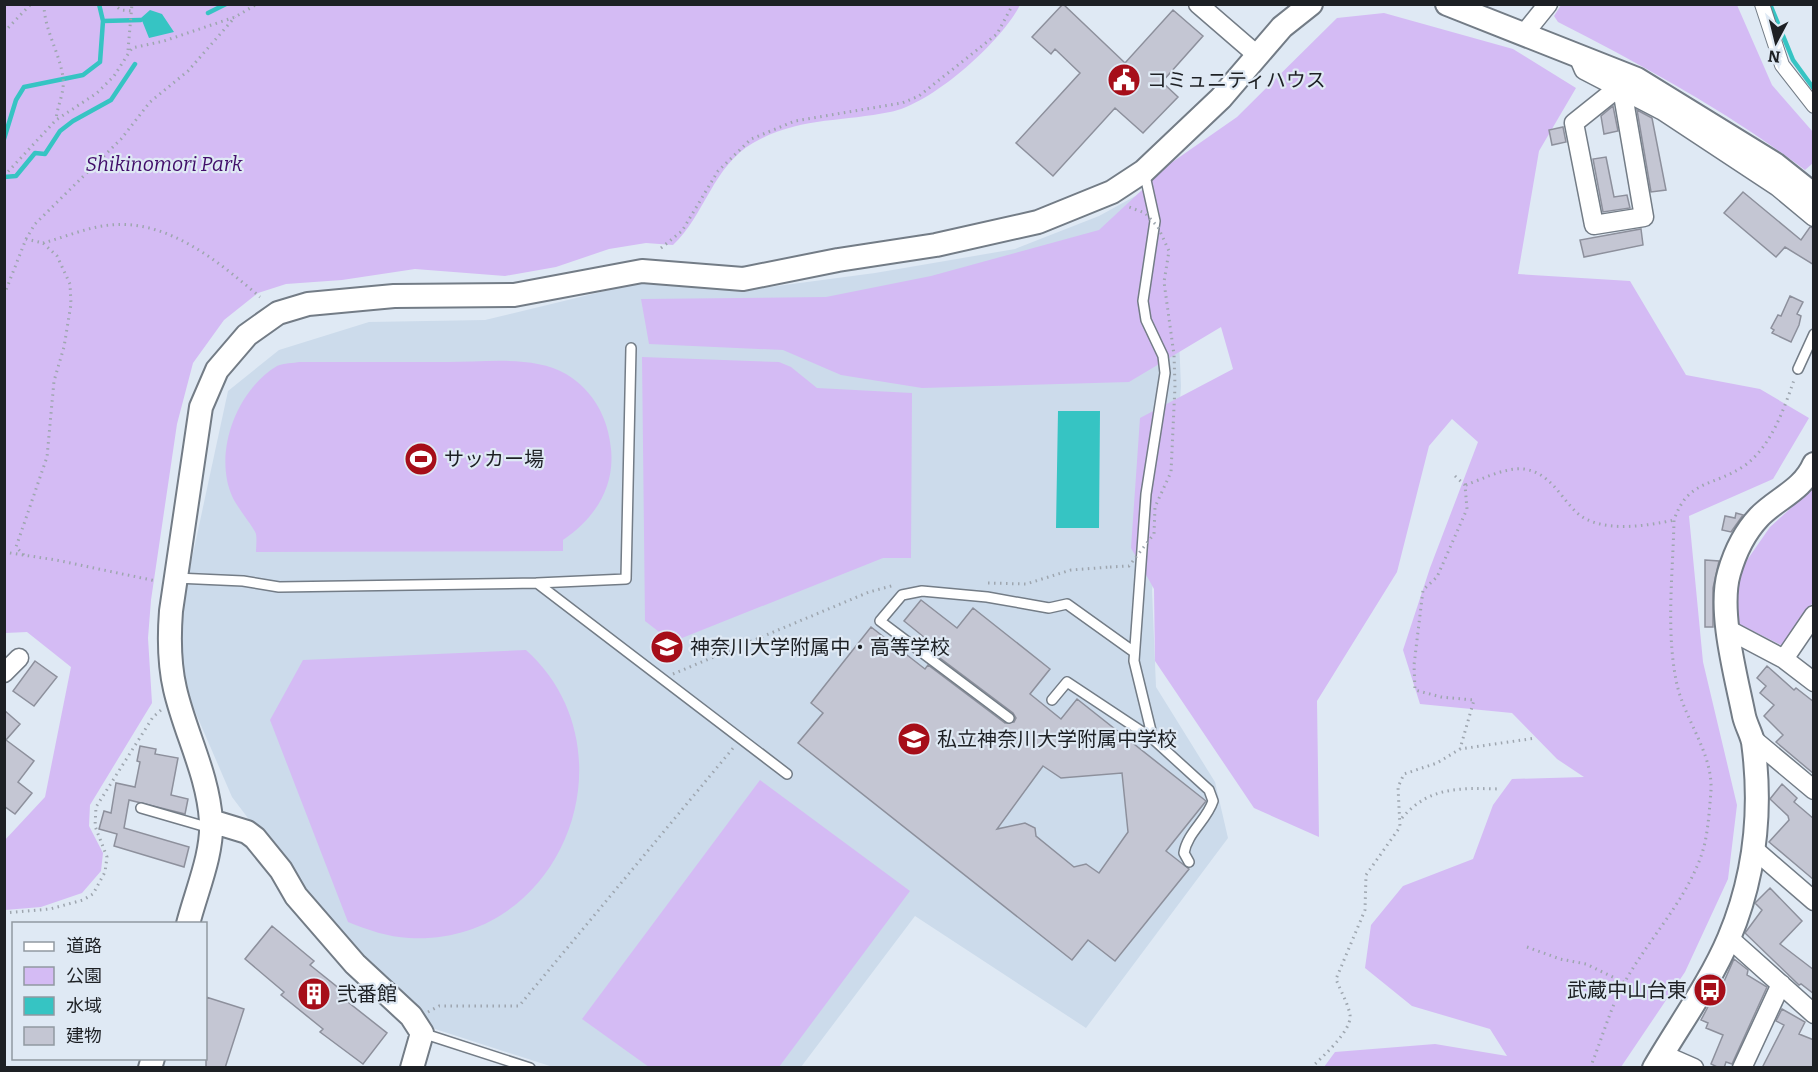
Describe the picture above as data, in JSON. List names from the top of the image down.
{
  "parks": ["Shikinomori Park"],
  "places": {
    "public building": ["コミュニティハウス"],
    "sports": ["サッカー場"],
    "school or university": ["神奈川大学附属中・高等学校", "私立神奈川大学附属中学校"],
    "bus stop": ["武蔵中山台東"],
    "building": ["弐番館"]
  },
  "legend": [
    "道路",
    "公園",
    "水域",
    "建物"
  ],
  "north": "bottom"
}
